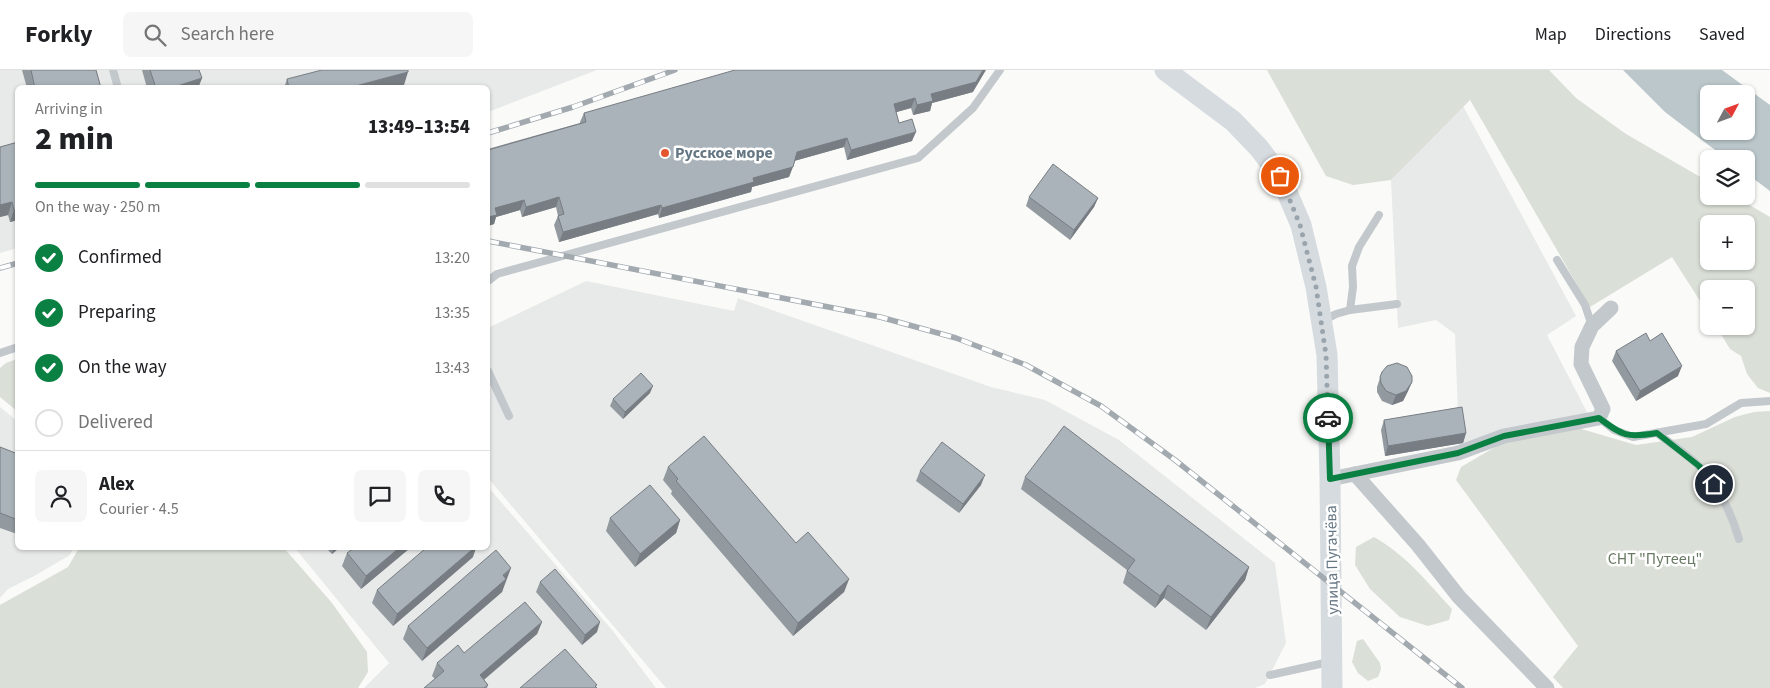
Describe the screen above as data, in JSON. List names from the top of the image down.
{
  "streets": {
    "street": ["улица Пугачёва"]
  },
  "parks": ["СНТ \"Путеец\""],
  "places": ["Русское море"],
  "north": "top right",
  "page": {
    "header": "Forkly",
    "search": "Search here",
    "nav": ["Map", "Directions", "Saved"],
    "map_buttons": ["+", "−"],
    "heading": ["2 min", "Arriving in", "13:49–13:54"],
    "panel": ["Alex", "Courier · 4.5"],
    "bar": "On the way · 250 m",
    "list": [
      ["Confirmed", "13:20"],
      ["Preparing", "13:35"],
      ["On the way", "13:43"],
      "Delivered"
    ]
  }
}
